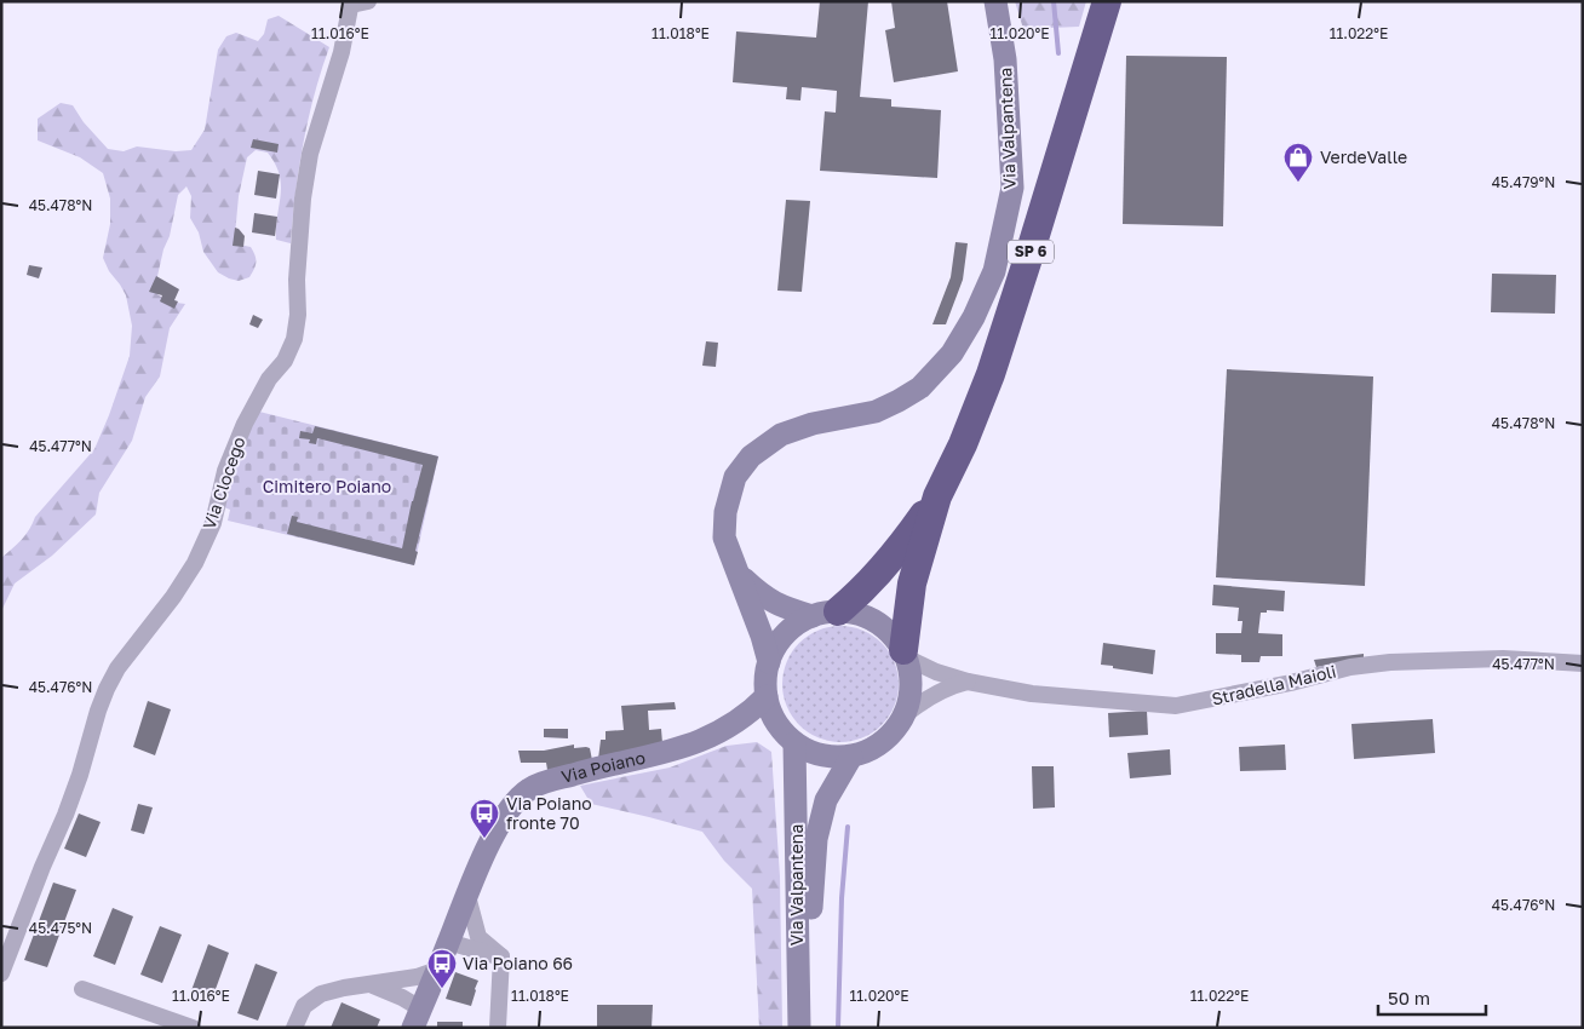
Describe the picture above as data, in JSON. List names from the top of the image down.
{
  "streets": {
    "highway": ["Via Valpantena", "SP 6"],
    "street": ["Via Clocego", "Stradella Maioli", "Via Poiano"]
  },
  "crossings": [
    ["Via Valpantena", "SP 6"],
    ["Via Valpantena", "Stradella Maioli"],
    ["Via Valpantena", "Via Poiano"],
    ["Stradella Maioli", "Via Poiano"]
  ],
  "parks": ["Cimitero Poiano"],
  "places": {
    "shop": ["VerdeValle"],
    "bus stop": ["Via Poiano fronte 70", "Via Poiano 66"]
  },
  "scale_bar": "50 m",
  "coordinates": [
    "11.016°E",
    "11.018°E",
    "11.020°E",
    "11.022°E",
    "45.479°N",
    "45.478°N",
    "45.477°N",
    "45.476°N",
    "45.475°N"
  ]
}
